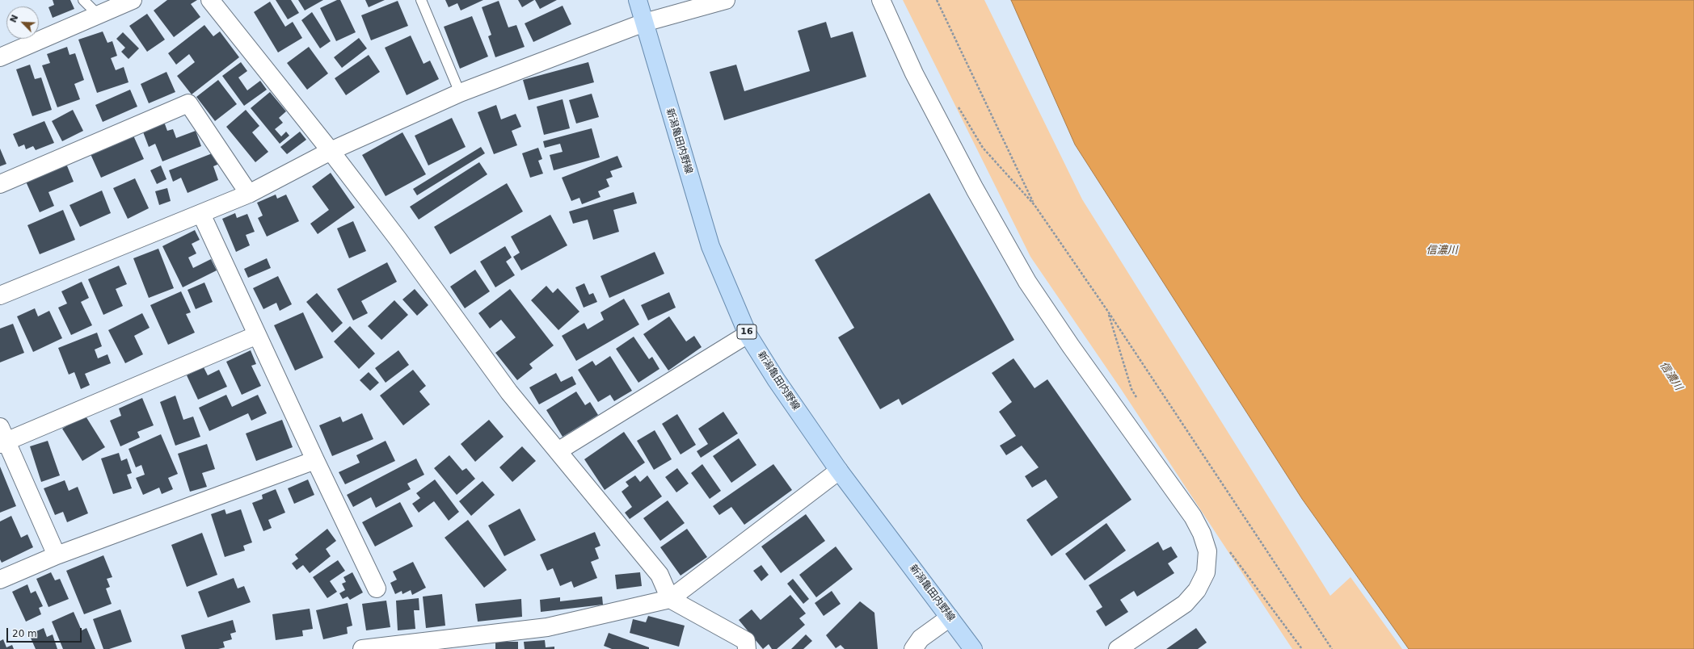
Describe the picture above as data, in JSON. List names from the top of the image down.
{
  "streets": {
    "main road": ["新潟亀田内野線", "16"]
  },
  "water": ["信濃川"],
  "scale_bar": "20 m",
  "north": "top left"
}
